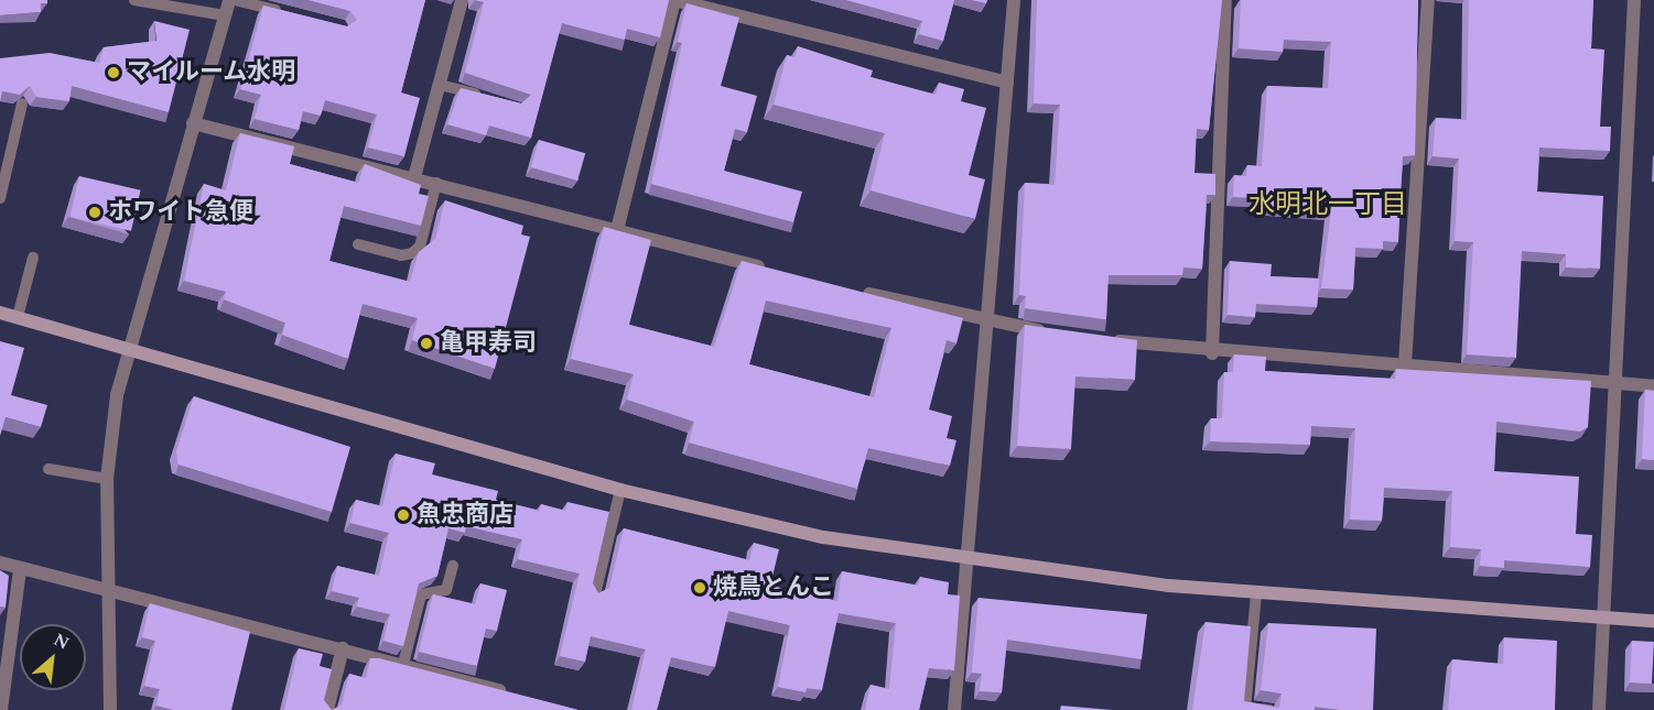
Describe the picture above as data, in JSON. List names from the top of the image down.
{
  "districts": ["水明北一丁目"],
  "places": [
    "マイルーム水明",
    "ホワイト急便",
    "亀甲寿司",
    "魚忠商店",
    "焼鳥とんこ"
  ],
  "north": "top right"
}
